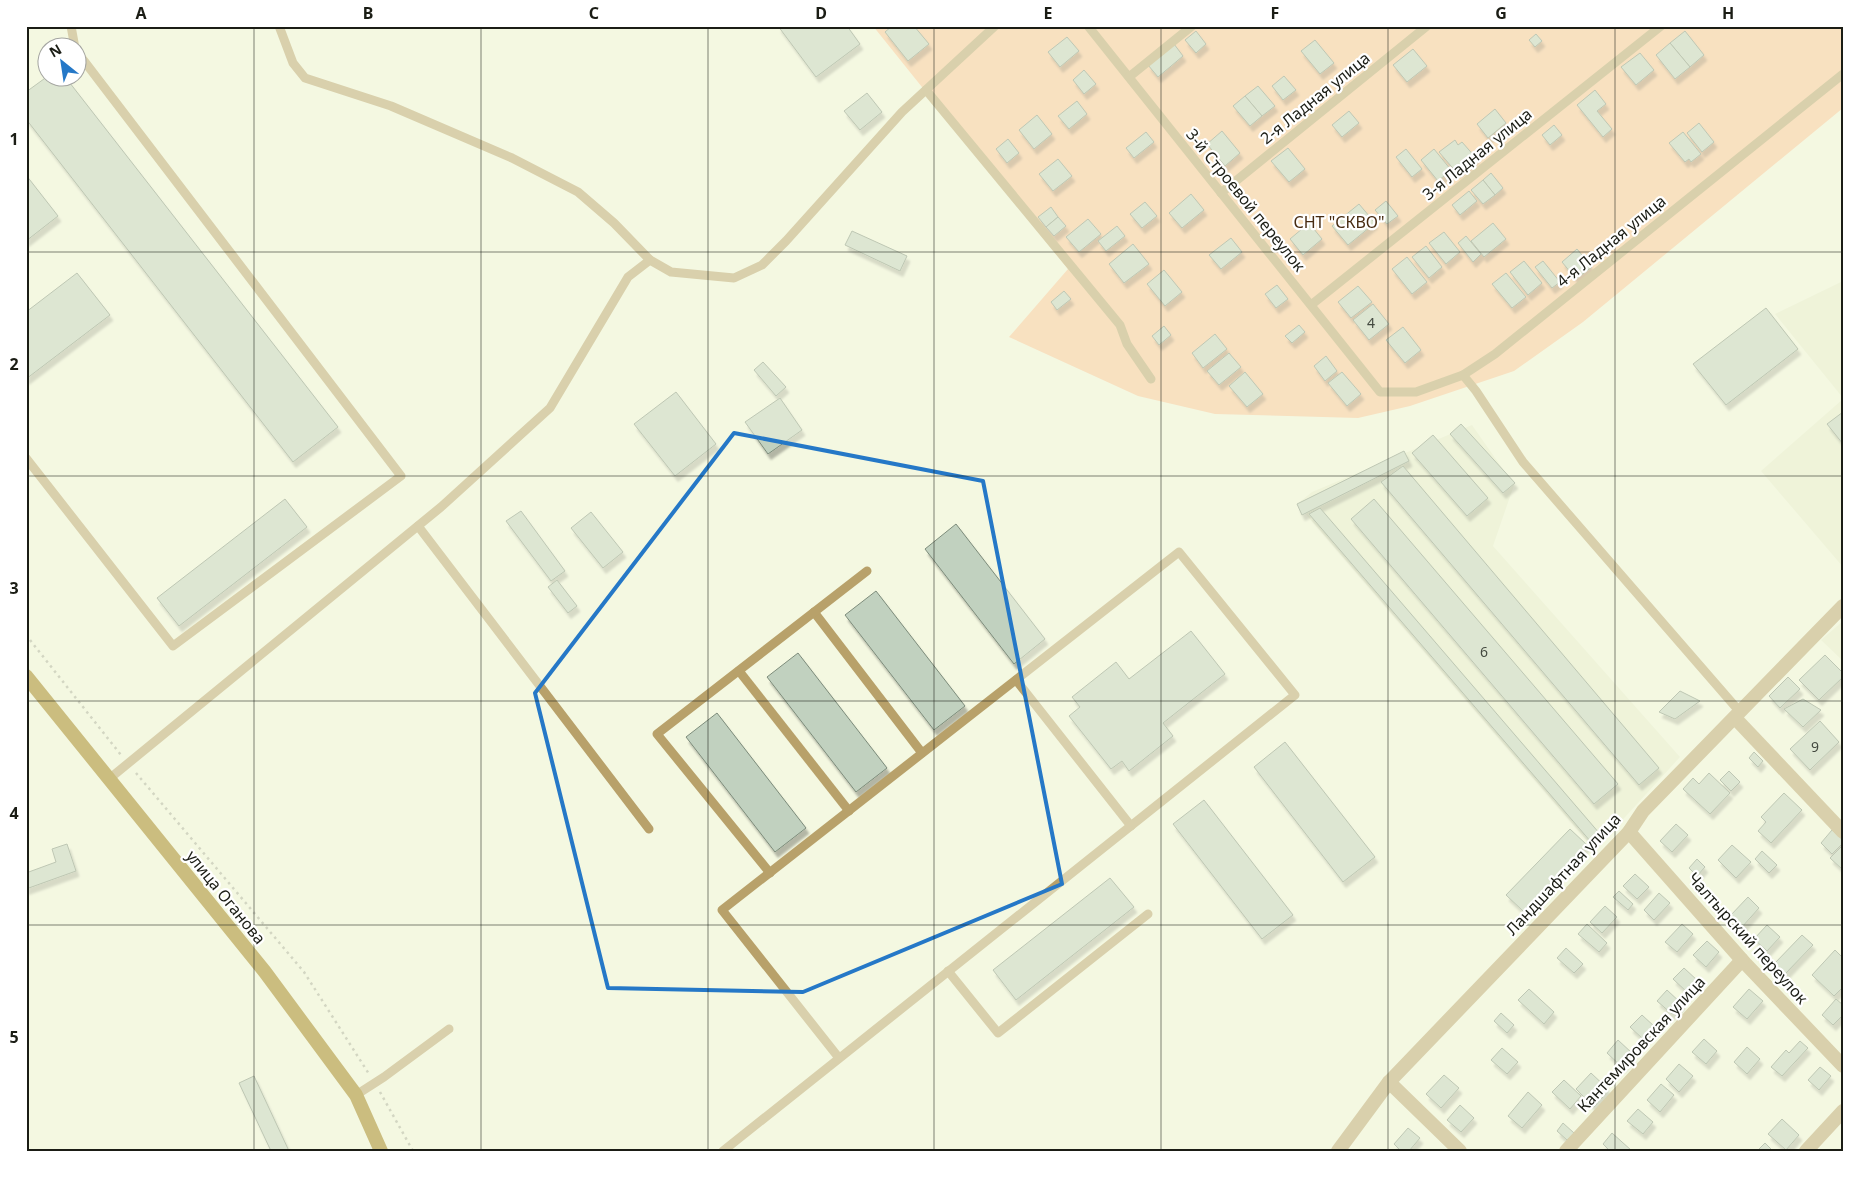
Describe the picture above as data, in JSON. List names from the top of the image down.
{
  "streets": {
    "main road": ["улица Оганова"],
    "street": ["Ландшафтная улица", "Чалтырский переулок", "Кантемировская улица"],
    "lane": [
      "2-я Ладная улица",
      "3-я Ладная улица",
      "3-й Строевой переулок",
      "4-я Ладная улица"
    ]
  },
  "crossings": [
    ["2-я Ладная улица", "3-й Строевой переулок"],
    ["3-я Ладная улица", "3-й Строевой переулок"],
    ["3-й Строевой переулок", "4-я Ладная улица"],
    ["Ландшафтная улица", "Чалтырский переулок"],
    ["Чалтырский переулок", "Кантемировская улица"]
  ],
  "parks": ["СНТ \"СКВО\""],
  "house_numbers": ["4", "6", "9"],
  "north": "top left",
  "grid": {
    "columns": [
      "A",
      "B",
      "C",
      "D",
      "E",
      "F",
      "G",
      "H"
    ],
    "rows": [
      "1",
      "2",
      "3",
      "4",
      "5"
    ]
  }
}
